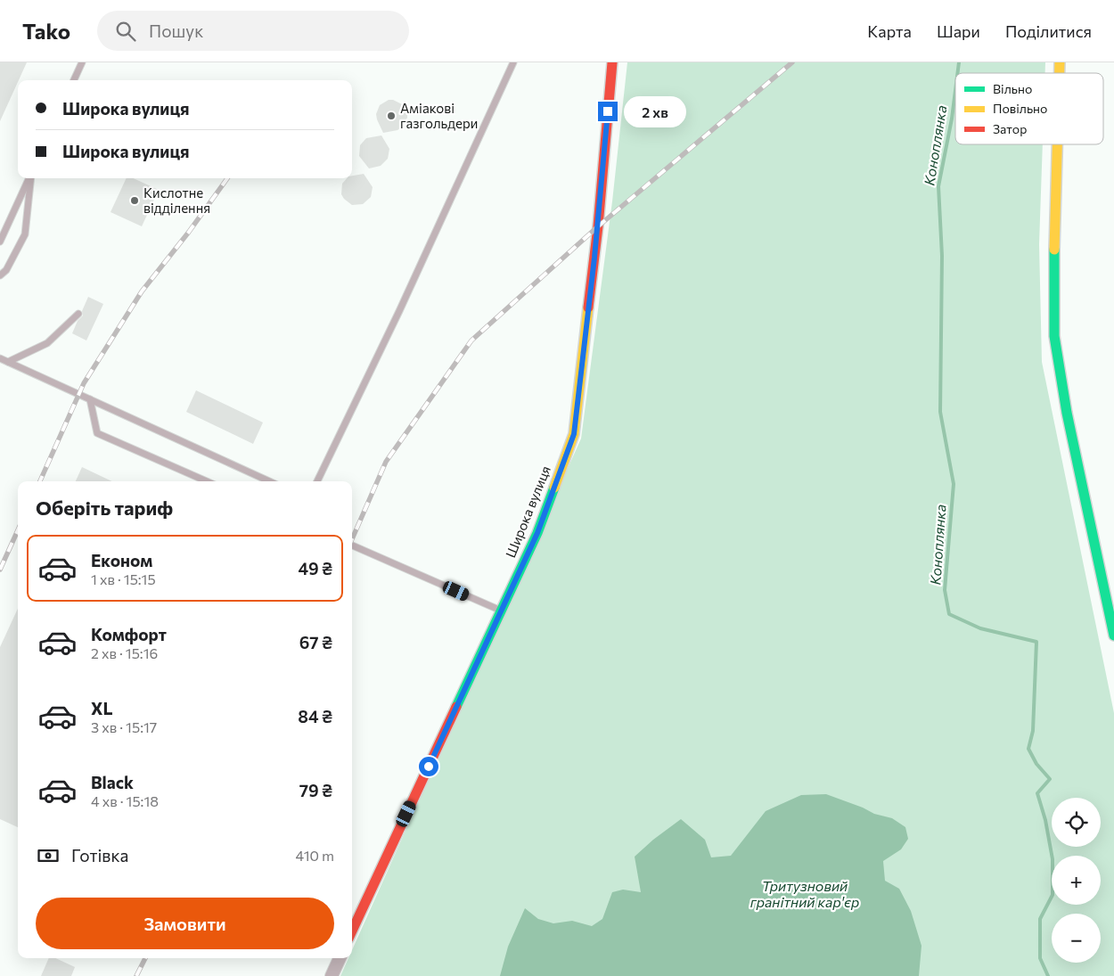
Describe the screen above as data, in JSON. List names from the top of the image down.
{
  "streets": {
    "street": ["Широка вулиця"]
  },
  "water": ["Коноплянка", "Тритузновий гранітний кар'єр"],
  "places": ["Аміакові газгольдери", "Кислотне відділення"],
  "legend": ["Вільно", "Повільно", "Затор"],
  "page": {
    "header": "Tako",
    "search": "Пошук",
    "nav": ["Карта", "Шари", "Поділитися"],
    "banner": ["Широка вулиця", "Широка вулиця"],
    "bubble": "2 хв",
    "heading": "Оберіть тариф",
    "list": [
      {
        "name": "Економ",
        "note": "1 хв · 15:15",
        "value": "49 ₴"
      },
      {
        "name": "Комфорт",
        "note": "2 хв · 15:16",
        "value": "67 ₴"
      },
      {
        "name": "XL",
        "note": "3 хв · 15:17",
        "value": "84 ₴"
      },
      {
        "name": "Black",
        "note": "4 хв · 15:18",
        "value": "79 ₴"
      }
    ],
    "map_buttons": ["+", "−"],
    "pay": ["Готівка", "410 m"],
    "buttons": "Замовити"
  }
}
